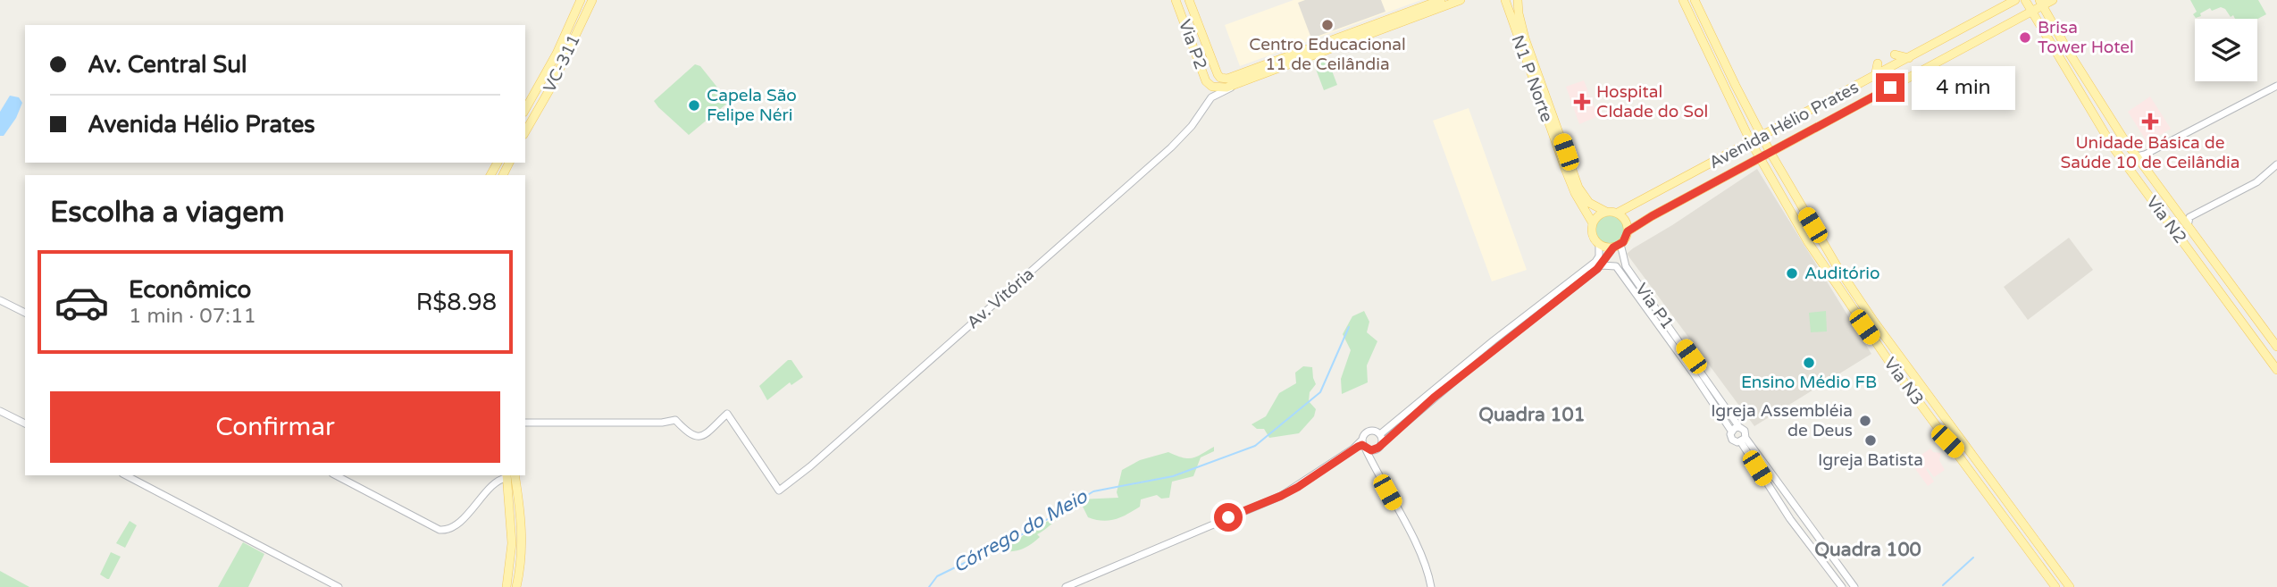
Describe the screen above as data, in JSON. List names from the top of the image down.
{
  "streets": {
    "main road": [
      "Via P2",
      "VC-311",
      "N1 P Norte",
      "Avenida Hélio Prates",
      "Via N2",
      "Via N3"
    ],
    "street": ["Av. Vitória", "Via P1"]
  },
  "crossings": [
    ["N1 P Norte", "Avenida Hélio Prates"],
    ["N1 P Norte", "Via P1"],
    ["Avenida Hélio Prates", "Via N2"],
    ["Avenida Hélio Prates", "Via P1"],
    ["Avenida Hélio Prates", "Via N3"]
  ],
  "districts": ["Quadra 101", "Quadra 100"],
  "water": ["Córrego do Meio"],
  "places": {
    "other": [
      "Centro Educacional 11 de Ceilândia",
      "Brisa Tower Hotel",
      "Capela São Felipe Néri",
      "Auditório",
      "Ensino Médio FB",
      "Igreja Assembléia de Deus",
      "Igreja Batista"
    ],
    "health": ["Hospital CIdade do Sol", "Unidade Básica de Saúde 10 de Ceilândia"]
  },
  "page": {
    "banner": ["Av. Central Sul", "Avenida Hélio Prates"],
    "bubble": "4 min",
    "heading": "Escolha a viagem",
    "list": [
      {
        "name": "Econômico",
        "note": "1 min · 07:11",
        "value": "R$8.98"
      }
    ],
    "buttons": "Confirmar"
  }
}
